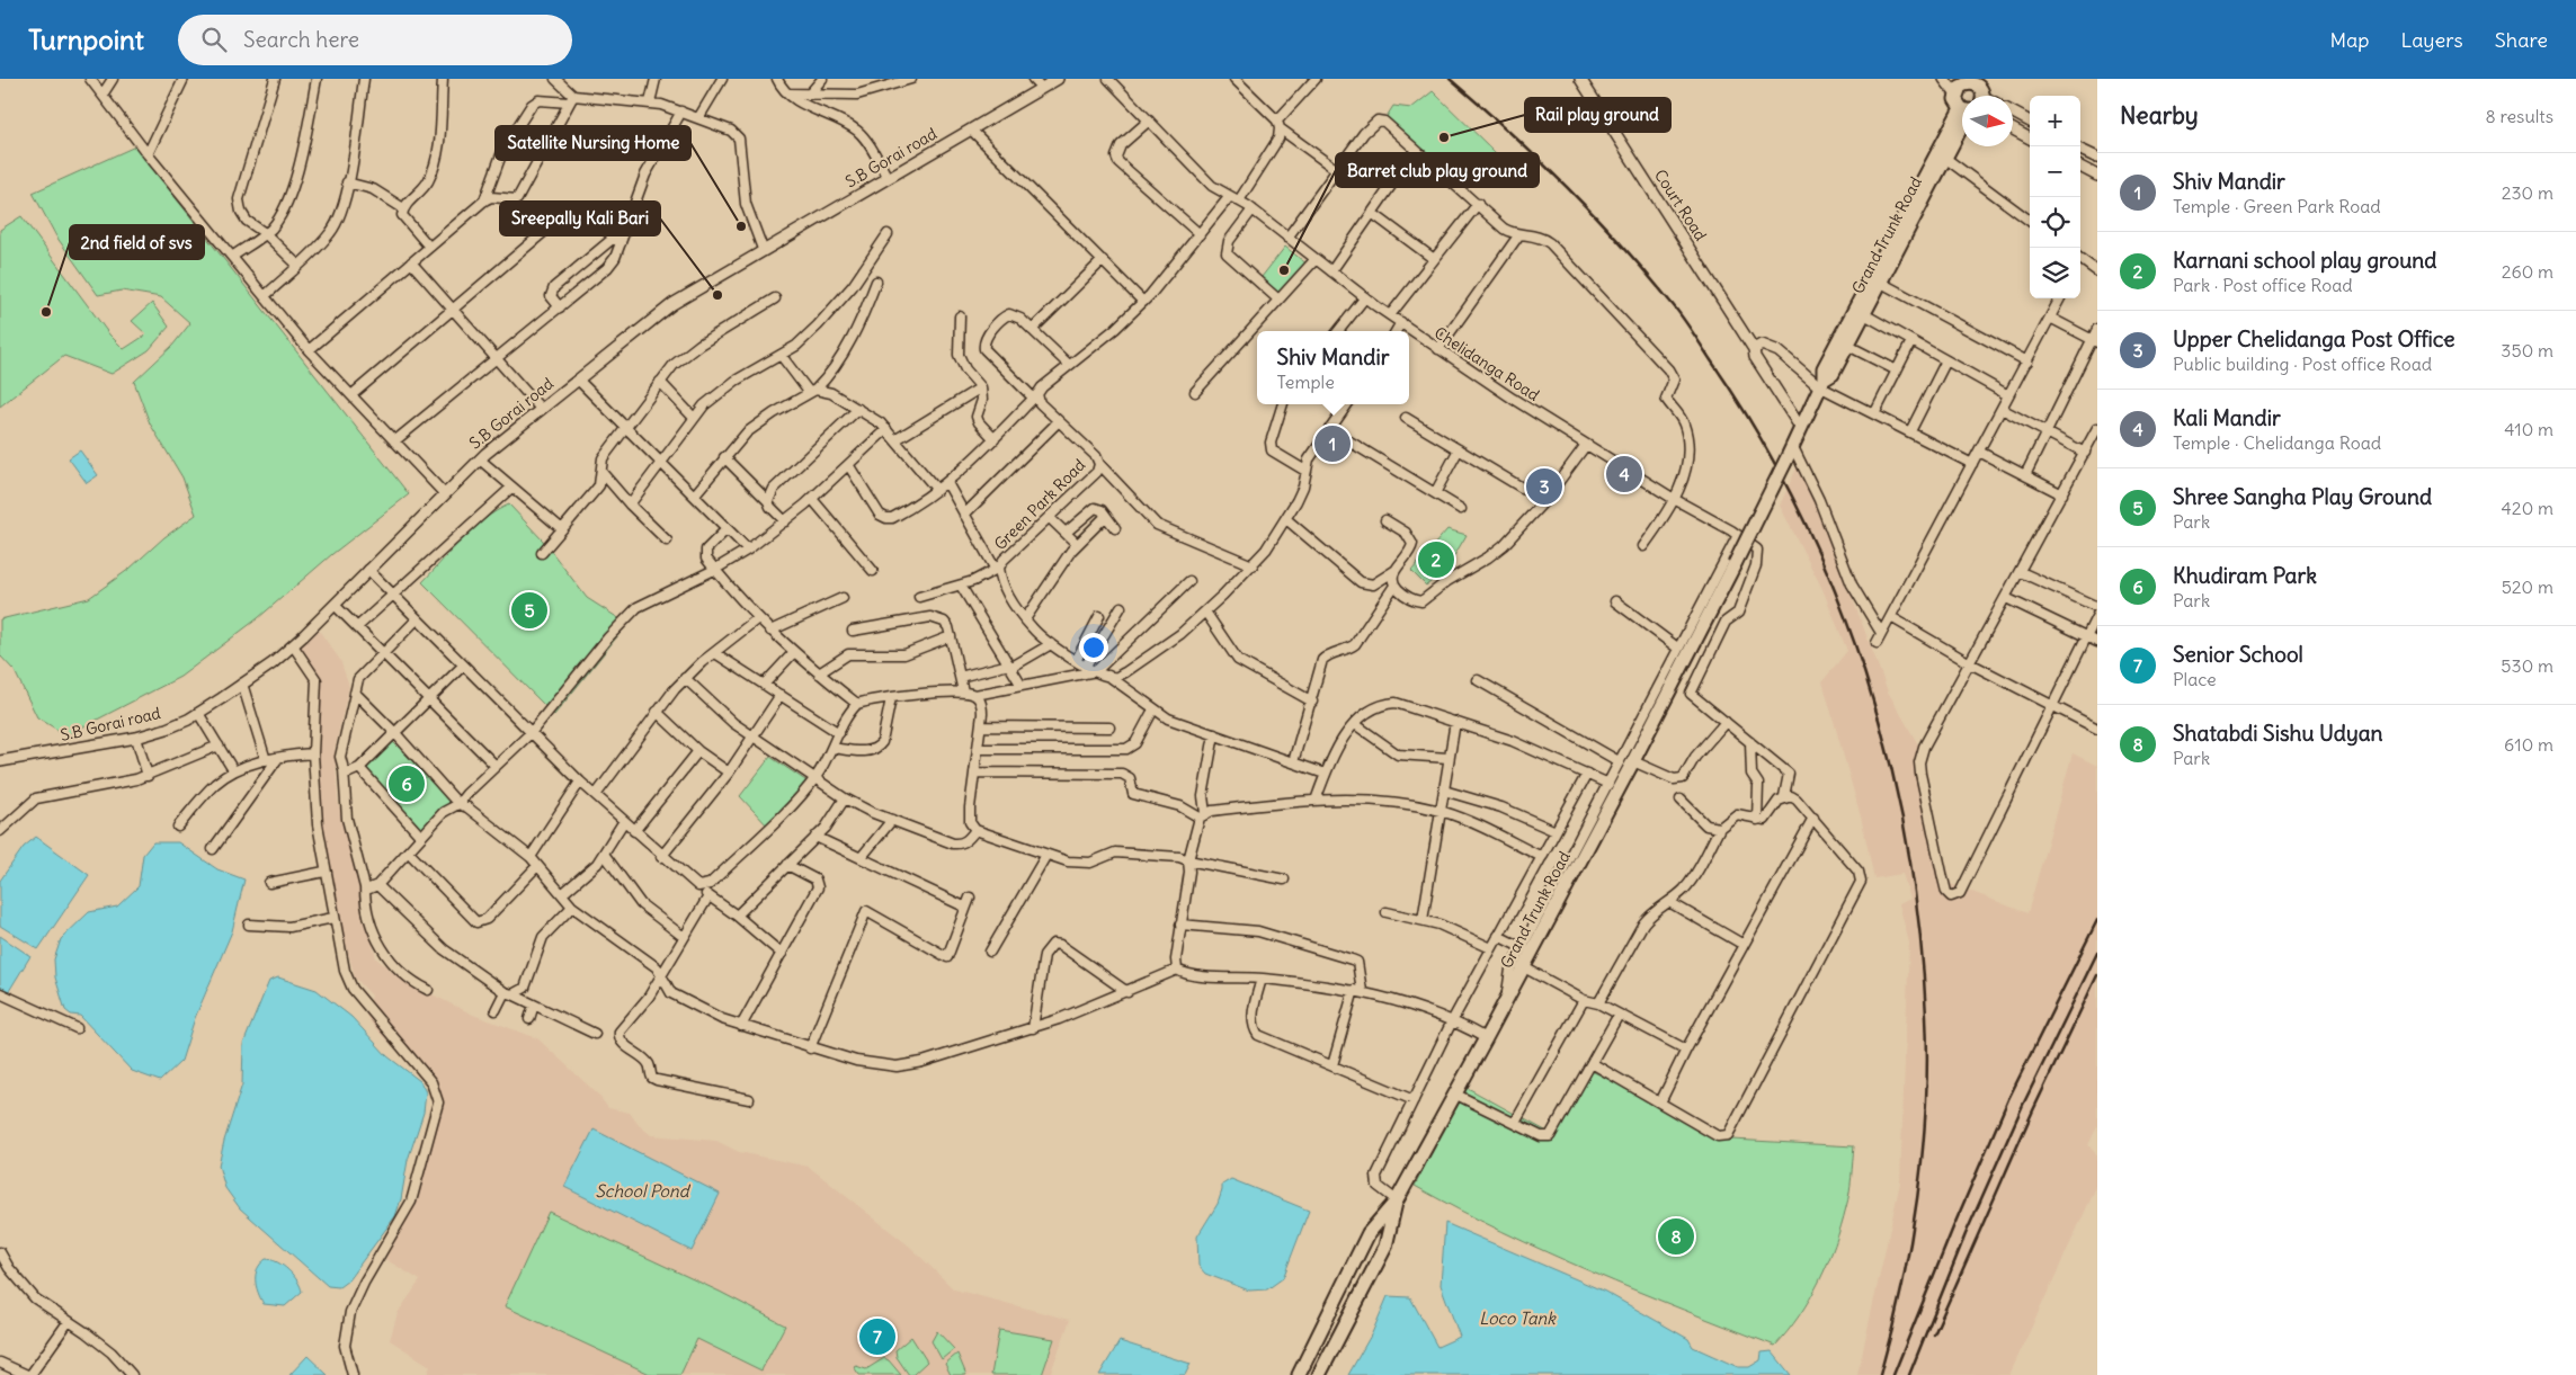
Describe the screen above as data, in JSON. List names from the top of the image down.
{
  "streets": {
    "main road": ["Grand Trunk Road"],
    "street": [
      "S.B Gorai road",
      "Court Road",
      "Chelidanga Road",
      "Green Park Road"
    ]
  },
  "crossings": [
    ["Court Road", "Grand Trunk Road"]
  ],
  "water": ["School Pond", "Loco Tank"],
  "places": [
    "Rail play ground",
    "Satellite Nursing Home",
    "Barret club play ground",
    "Sreepally Kali Bari",
    "2nd field of svs"
  ],
  "north": "right",
  "page": {
    "header": "Turnpoint",
    "search": "Search here",
    "nav": ["Map", "Layers", "Share"],
    "heading": ["Nearby", "8 results"],
    "map_buttons": ["+", "−"],
    "list": [
      {
        "mark": "1",
        "name": "Shiv Mandir",
        "note": "Temple · Green Park Road",
        "value": "230 m"
      },
      {
        "mark": "2",
        "name": "Karnani school play ground",
        "note": "Park · Post office Road",
        "value": "260 m"
      },
      {
        "mark": "3",
        "name": "Upper Chelidanga Post Office",
        "note": "Public building · Post office Road",
        "value": "350 m"
      },
      {
        "mark": "4",
        "name": "Kali Mandir",
        "note": "Temple · Chelidanga Road",
        "value": "410 m"
      },
      {
        "mark": "5",
        "name": "Shree Sangha Play Ground",
        "note": "Park",
        "value": "420 m"
      },
      {
        "mark": "6",
        "name": "Khudiram Park",
        "note": "Park",
        "value": "520 m"
      },
      {
        "mark": "7",
        "name": "Senior School",
        "note": "Place",
        "value": "530 m"
      },
      {
        "mark": "8",
        "name": "Shatabdi Sishu Udyan",
        "note": "Park",
        "value": "610 m"
      }
    ],
    "popup": ["Shiv Mandir", "Temple"],
    "pins": [
      "1",
      "4",
      "3",
      "2",
      "5",
      "6",
      "8",
      "7"
    ]
  }
}
